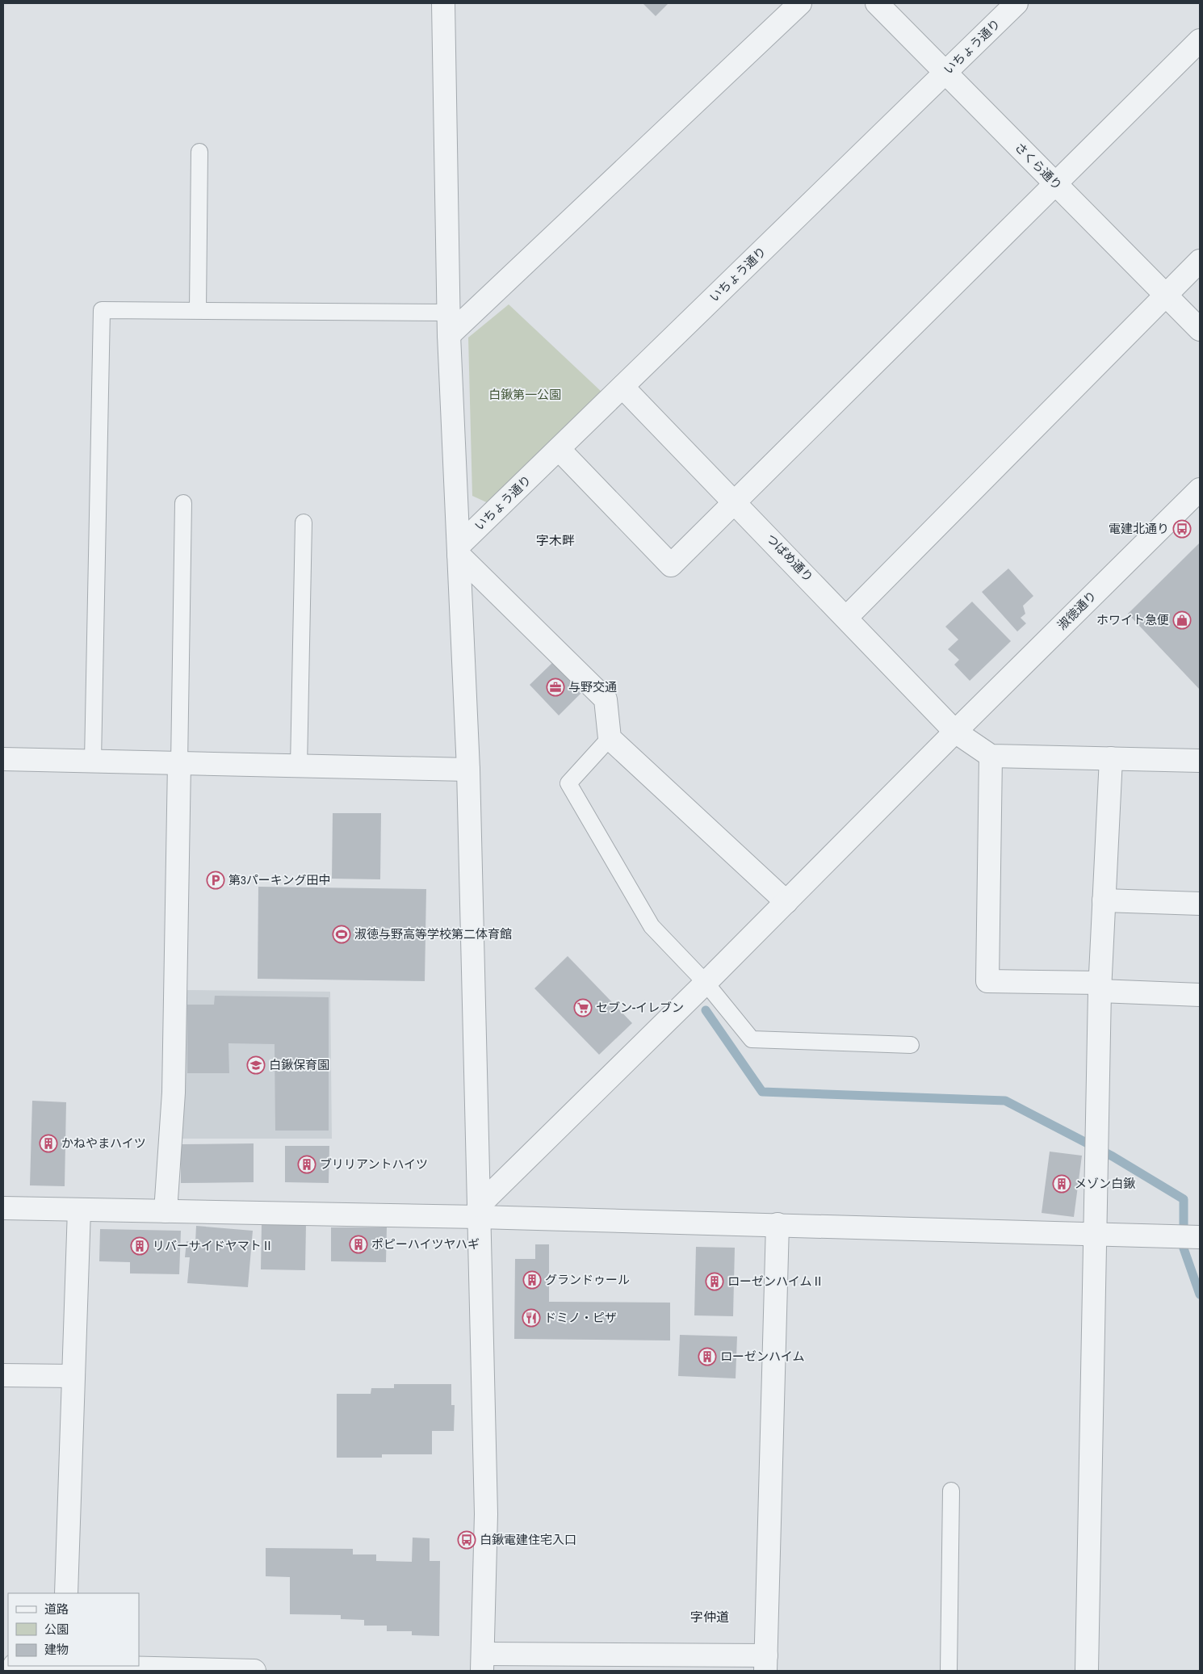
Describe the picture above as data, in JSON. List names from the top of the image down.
{
  "streets": {
    "street": [
      "いちょう通り",
      "さくら通り",
      "つばめ通り",
      "淑徳通り"
    ]
  },
  "crossings": [
    ["いちょう通り", "さくら通り"],
    ["いちょう通り", "つばめ通り"],
    ["つばめ通り", "淑徳通り"]
  ],
  "districts": ["字木畔", "字仲道"],
  "parks": ["白鍬第一公園"],
  "places": {
    "bus stop": ["電建北通り", "白鍬電建住宅入口"],
    "shop": ["ホワイト急便"],
    "office": ["与野交通"],
    "parking": ["第3パーキング田中"],
    "sports": ["淑徳与野高等学校第二体育館"],
    "supermarket": ["セブン-イレブン"],
    "school or university": ["白鍬保育園"],
    "building": [
      "かねやまハイツ",
      "ブリリアントハイツ",
      "メゾン白鍬",
      "ポピーハイツヤハギ",
      "リバーサイドヤマトⅡ",
      "グランドゥール",
      "ローゼンハイムⅡ",
      "ローゼンハイム"
    ],
    "restaurant": ["ドミノ・ピザ"]
  },
  "legend": ["道路", "公園", "建物"]
}
